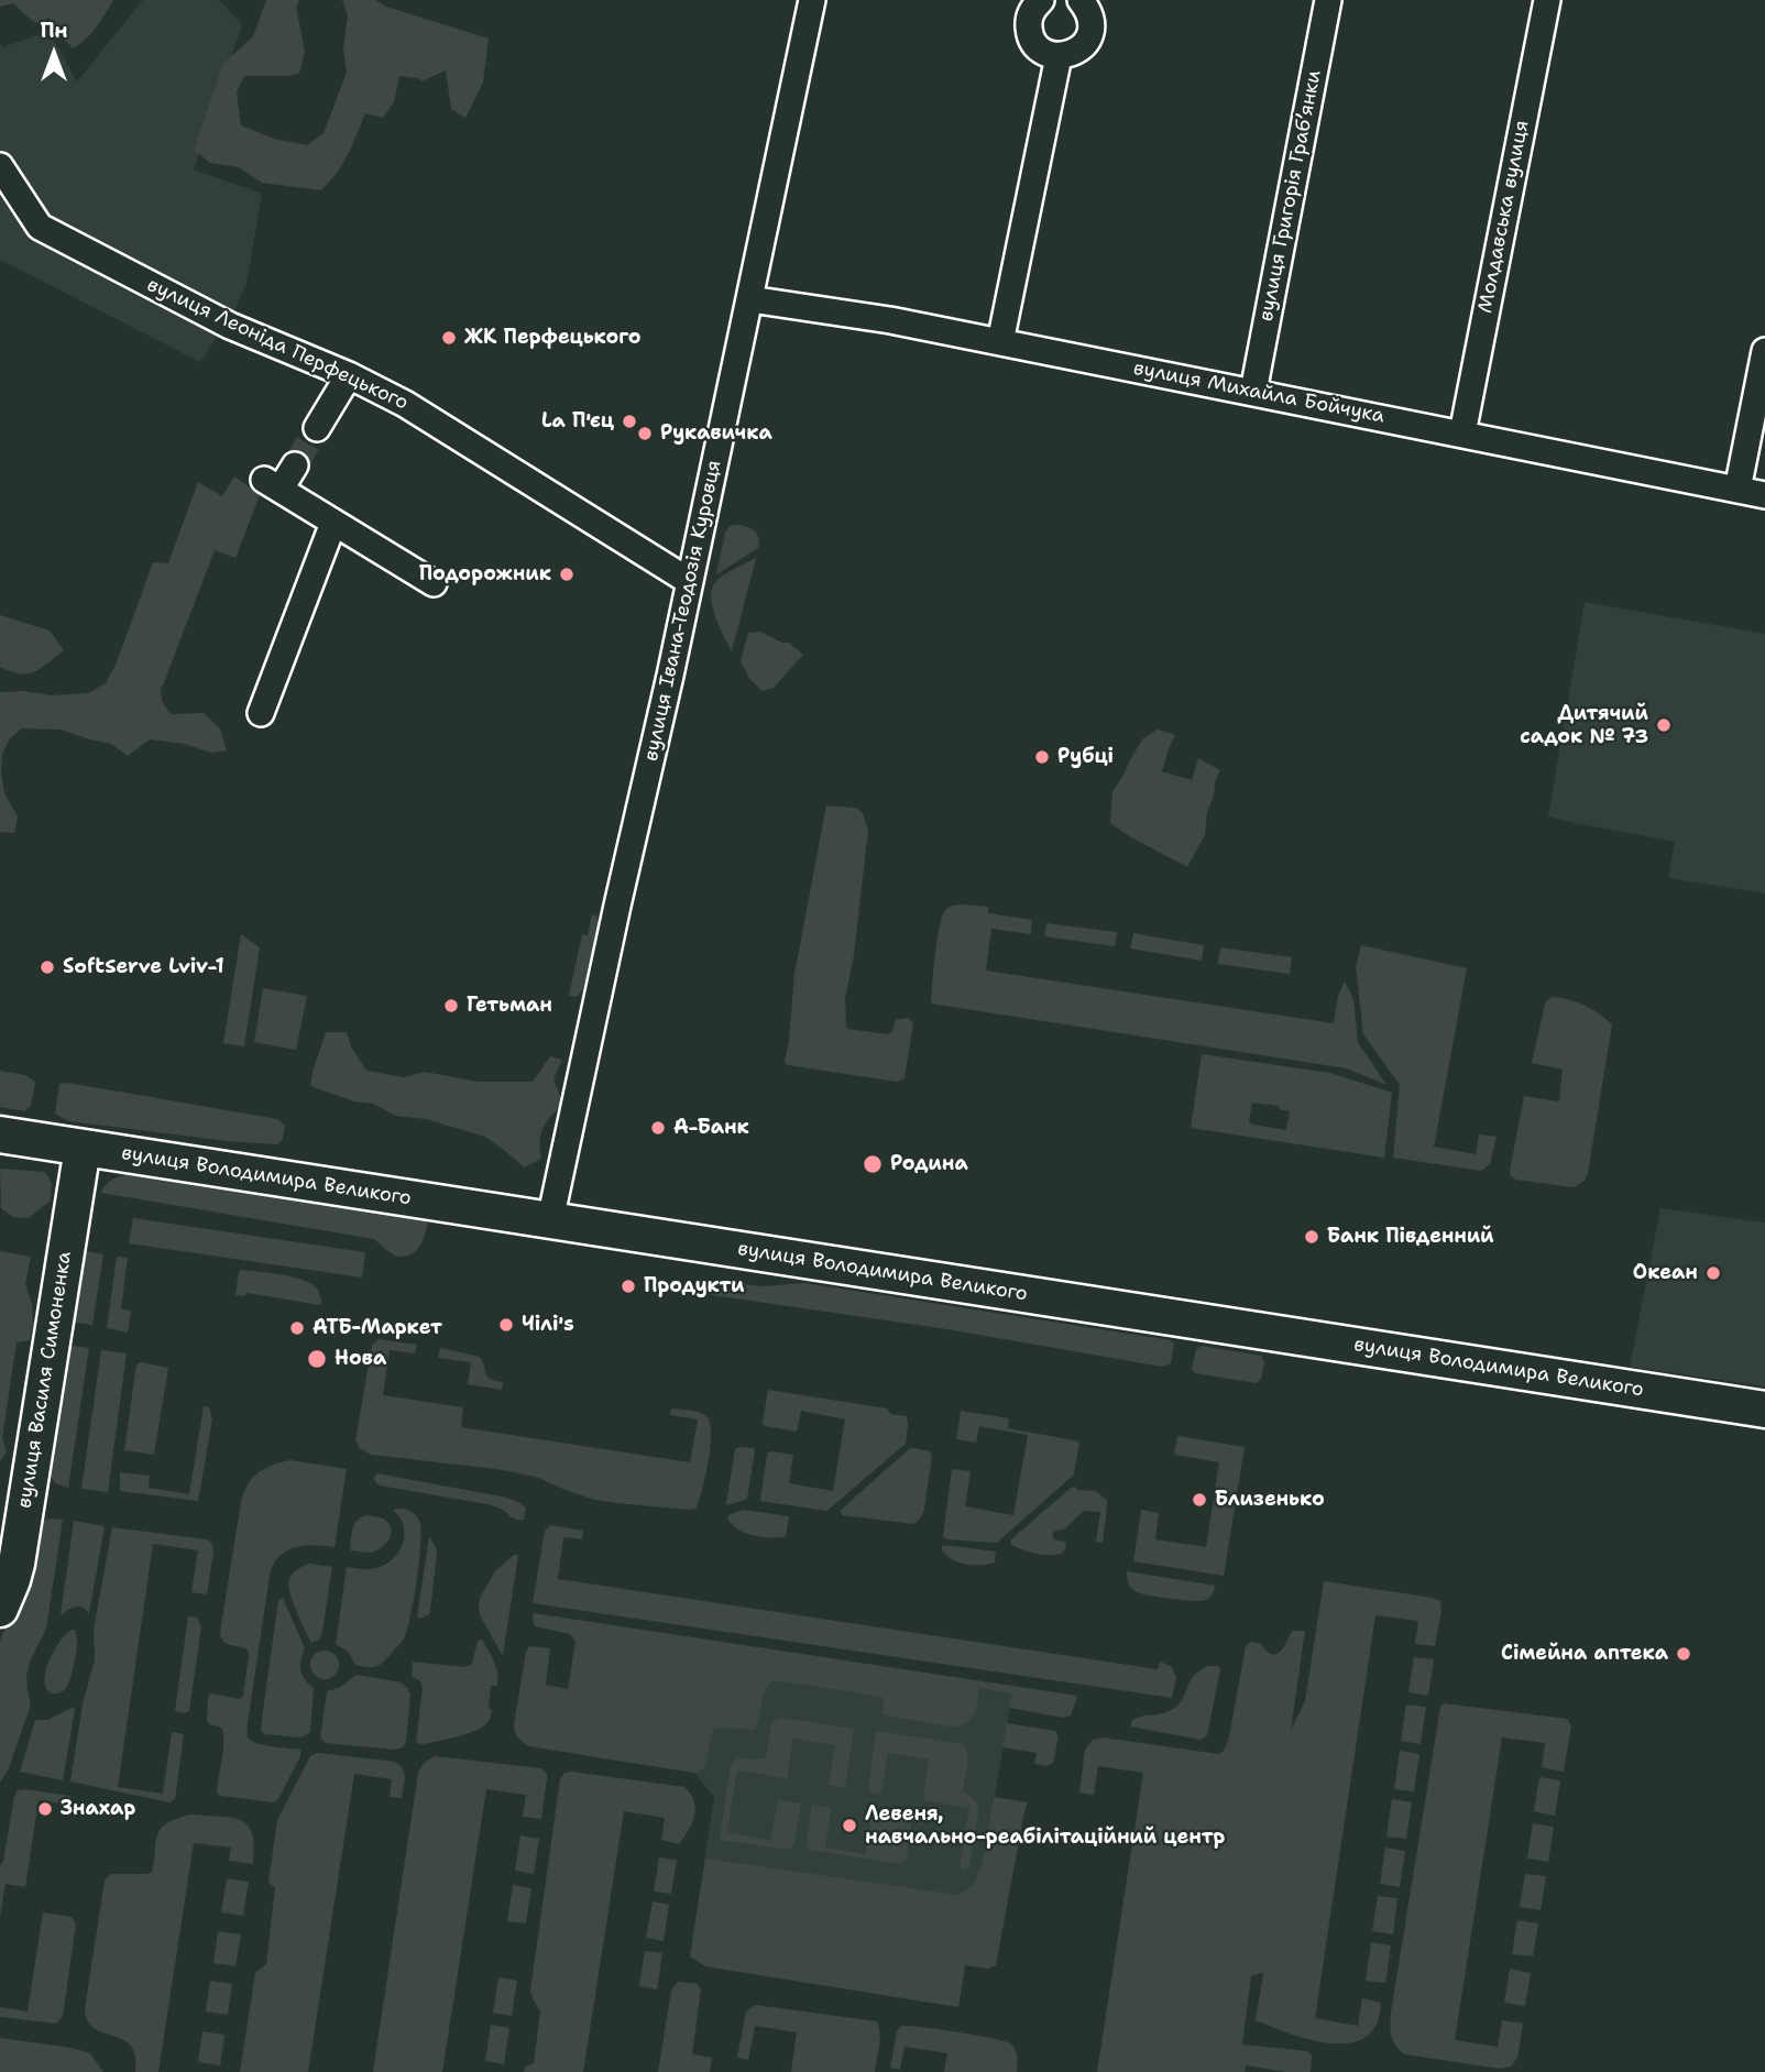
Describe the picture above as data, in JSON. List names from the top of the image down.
{
  "streets": {
    "main road": ["вулиця Володимира Великого", "вулиця Василя Симоненка"],
    "street": [
      "вулиця Григорія Грабʼянки",
      "Молдавська вулиця",
      "вулиця Леоніда Перфецького",
      "вулиця Михайла Бойчука",
      "вулиця Івана-Теодозія Куровця"
    ]
  },
  "crossings": [
    ["вулиця Григорія Грабʼянки", "вулиця Михайла Бойчука"],
    ["Молдавська вулиця", "вулиця Михайла Бойчука"],
    ["вулиця Леоніда Перфецького", "вулиця Івана-Теодозія Куровця"],
    ["вулиця Михайла Бойчука", "вулиця Івана-Теодозія Куровця"],
    ["вулиця Івана-Теодозія Куровця", "вулиця Володимира Великого"],
    ["вулиця Володимира Великого", "вулиця Василя Симоненка"]
  ],
  "places": [
    "ЖК Перфецького",
    "La П'єц",
    "Рукавичка",
    "Подорожник",
    "Дитячий садок № 73",
    "Рубці",
    "SoftServe Lviv-1",
    "Гетьман",
    "А-Банк",
    "Родина",
    "Банк Південний",
    "Океан",
    "Продукти",
    "Чілі's",
    "АТБ-Маркет",
    "Нова",
    "Близенько",
    "Сімейна аптека",
    "Знахар",
    "Левеня, навчально-реабілітаційний центр"
  ],
  "north": "top"
}
